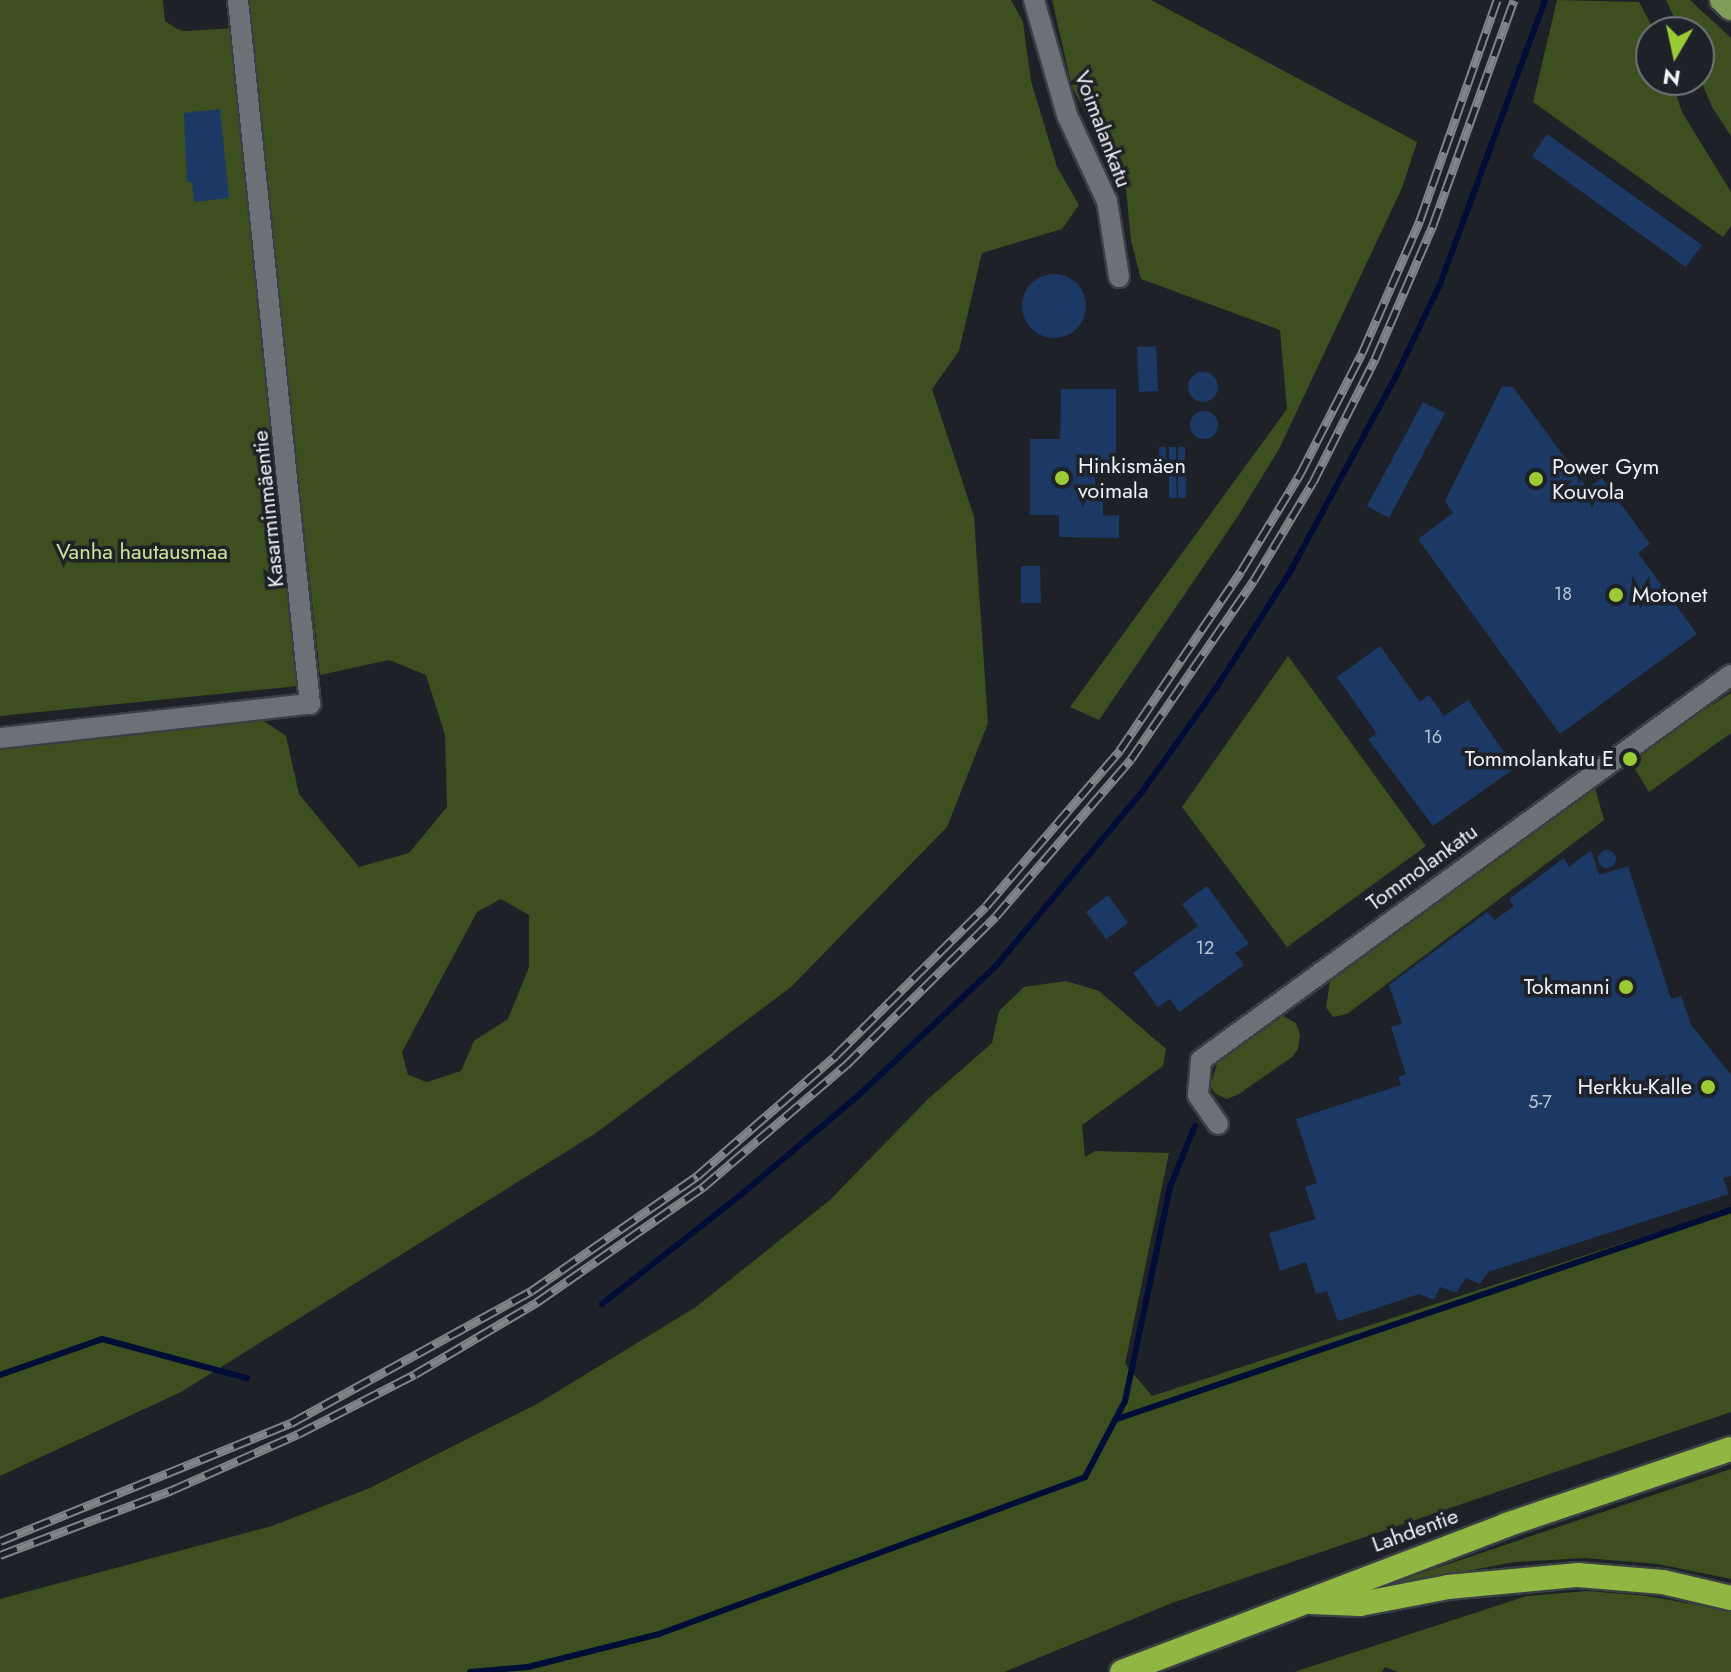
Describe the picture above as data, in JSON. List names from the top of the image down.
{
  "streets": {
    "highway": ["Lahdentie"],
    "street": ["Voimalankatu", "Kasarminmäentie", "Tommolankatu"]
  },
  "parks": ["Vanha hautausmaa"],
  "places": [
    "Hinkismäen voimala",
    "Power Gym Kouvola",
    "Motonet",
    "Tommolankatu E",
    "Tokmanni",
    "Herkku-Kalle"
  ],
  "house_numbers": [
    "18",
    "16",
    "12",
    "5-7"
  ],
  "north": "bottom"
}
